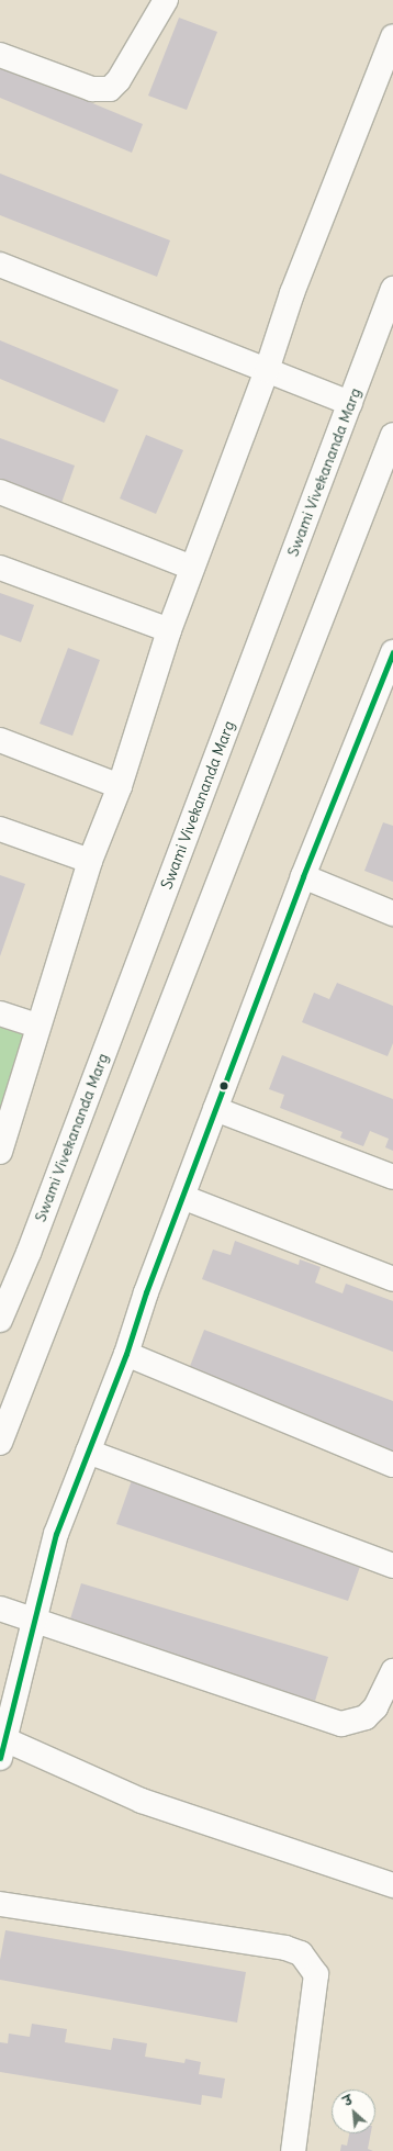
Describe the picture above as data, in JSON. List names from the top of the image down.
{
  "streets": {
    "street": ["Swami Vivekananda Marg"]
  },
  "north": "top left"
}
